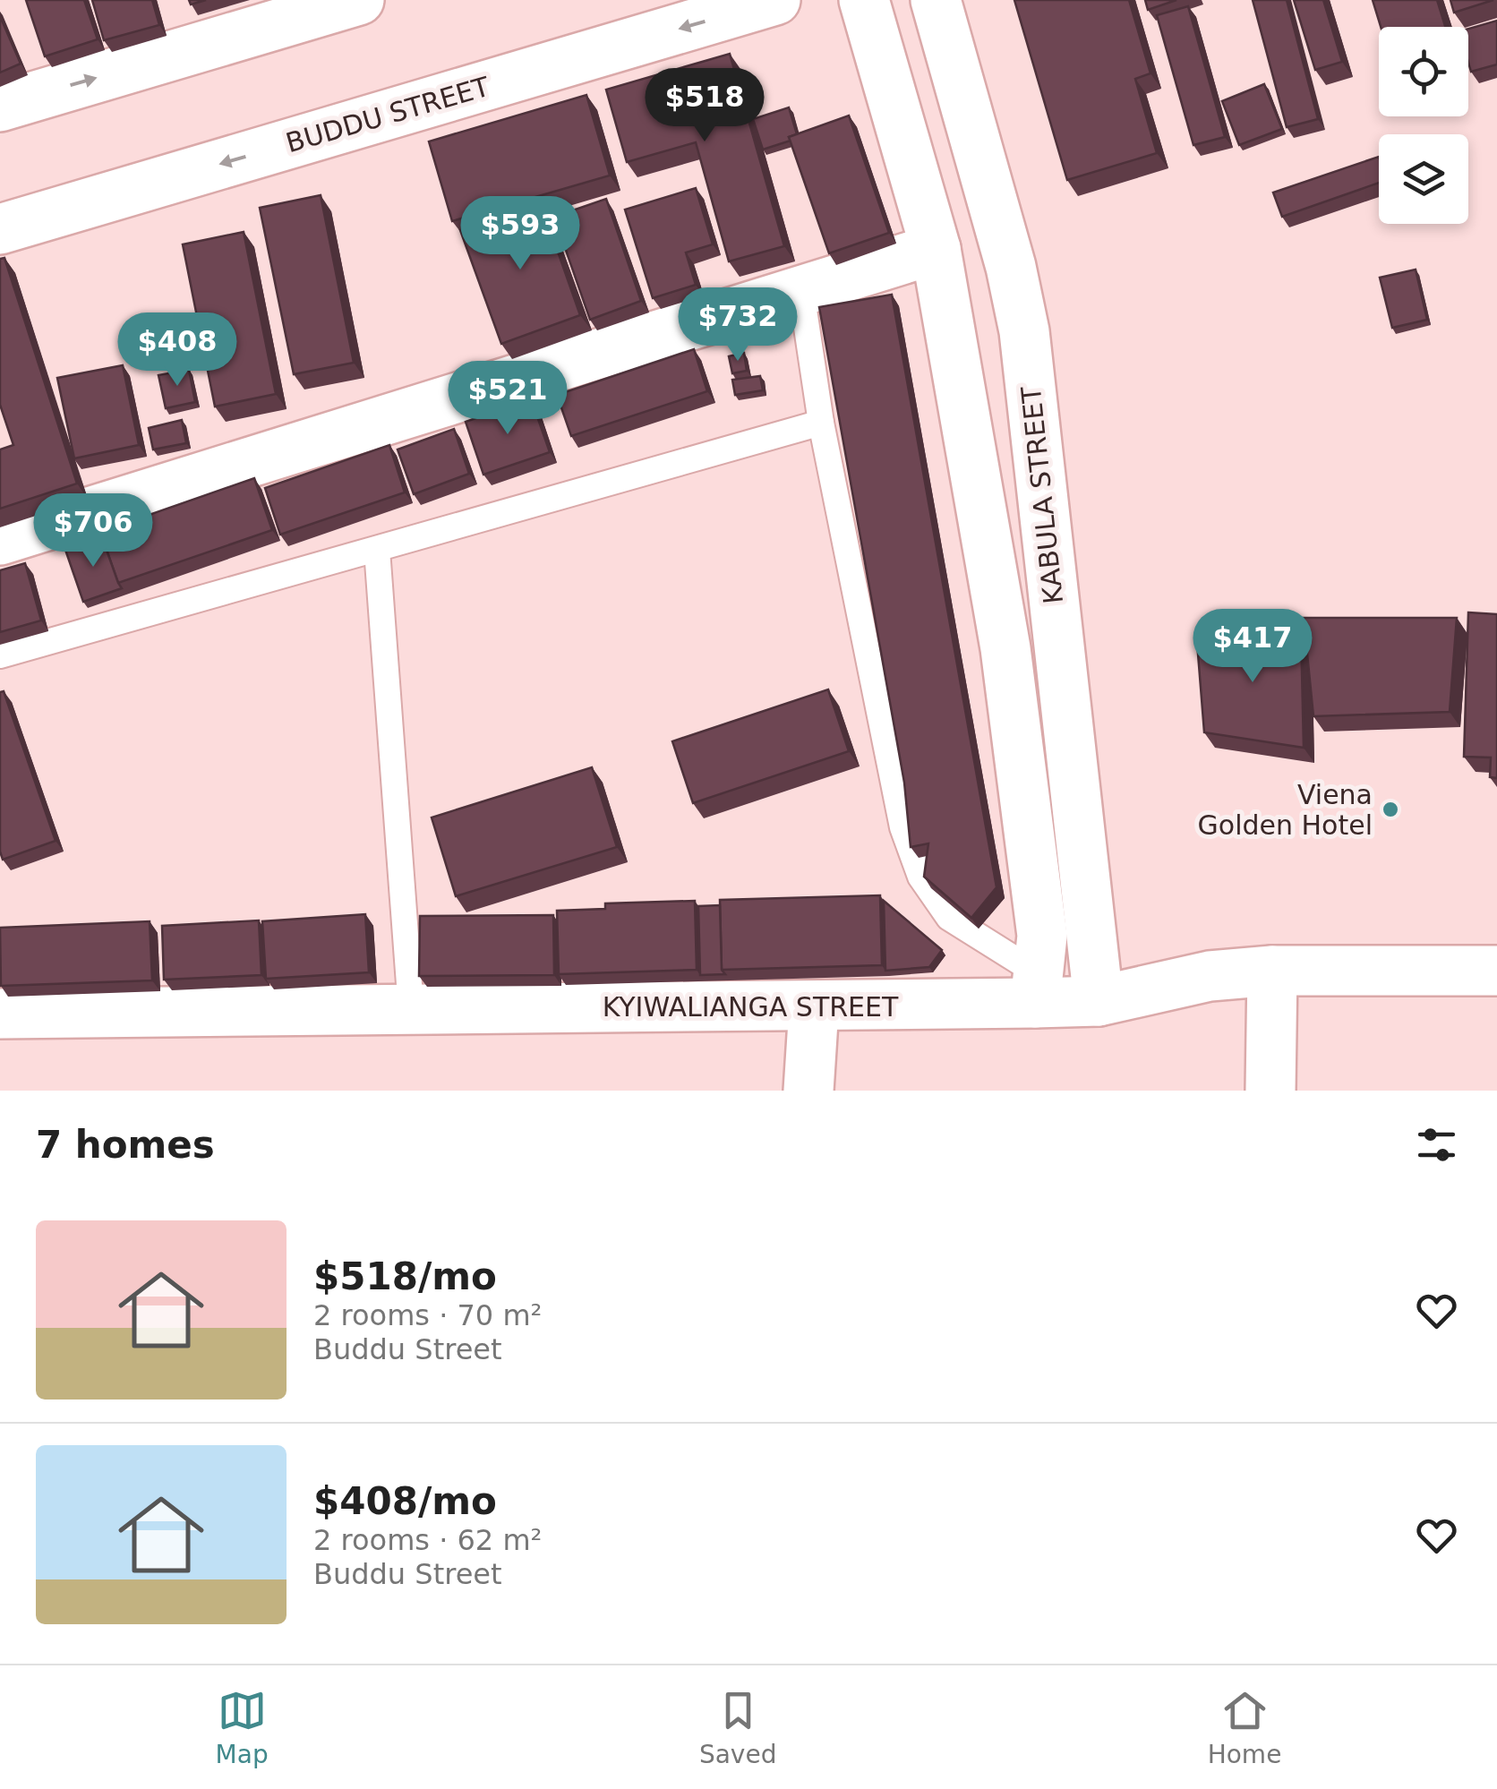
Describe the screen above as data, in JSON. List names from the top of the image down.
{
  "streets": {
    "street": ["BUDDU STREET", "KABULA STREET", "KYIWALIANGA STREET"]
  },
  "crossings": [
    ["KABULA STREET", "KYIWALIANGA STREET"]
  ],
  "places": ["Viena Golden Hotel"],
  "page": {
    "price": [
      "$518",
      "$593",
      "$732",
      "$408",
      "$521",
      "$706",
      "$417"
    ],
    "heading": "7 homes",
    "list": [
      {
        "name": "$518/mo",
        "note": "2 rooms · 70 m² · Buddu Street"
      },
      {
        "name": "$408/mo",
        "note": "2 rooms · 62 m² · Buddu Street"
      }
    ],
    "tabs": ["Map", "Saved", "Home"]
  }
}
